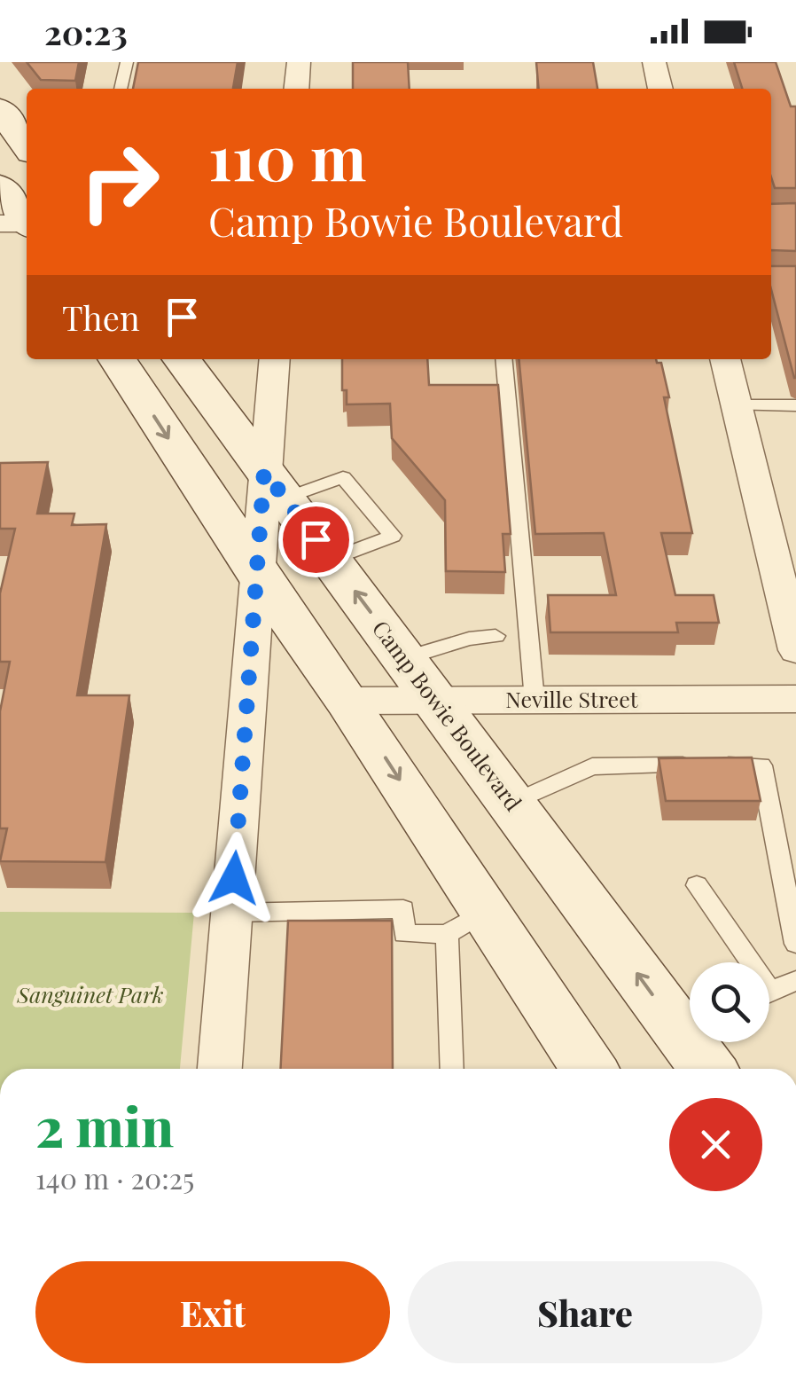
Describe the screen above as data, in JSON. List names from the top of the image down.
{
  "streets": {
    "main road": ["Camp Bowie Boulevard"],
    "street": ["Neville Street"]
  },
  "crossings": [
    ["Neville Street", "Camp Bowie Boulevard"]
  ],
  "parks": ["Sanguinet Park"],
  "page": {
    "status": "20:23",
    "turn": ["110 m", "Camp Bowie Boulevard"],
    "then": "Then",
    "heading": ["2 min", "140 m · 20:25"],
    "buttons": ["Exit", "Share"]
  }
}
